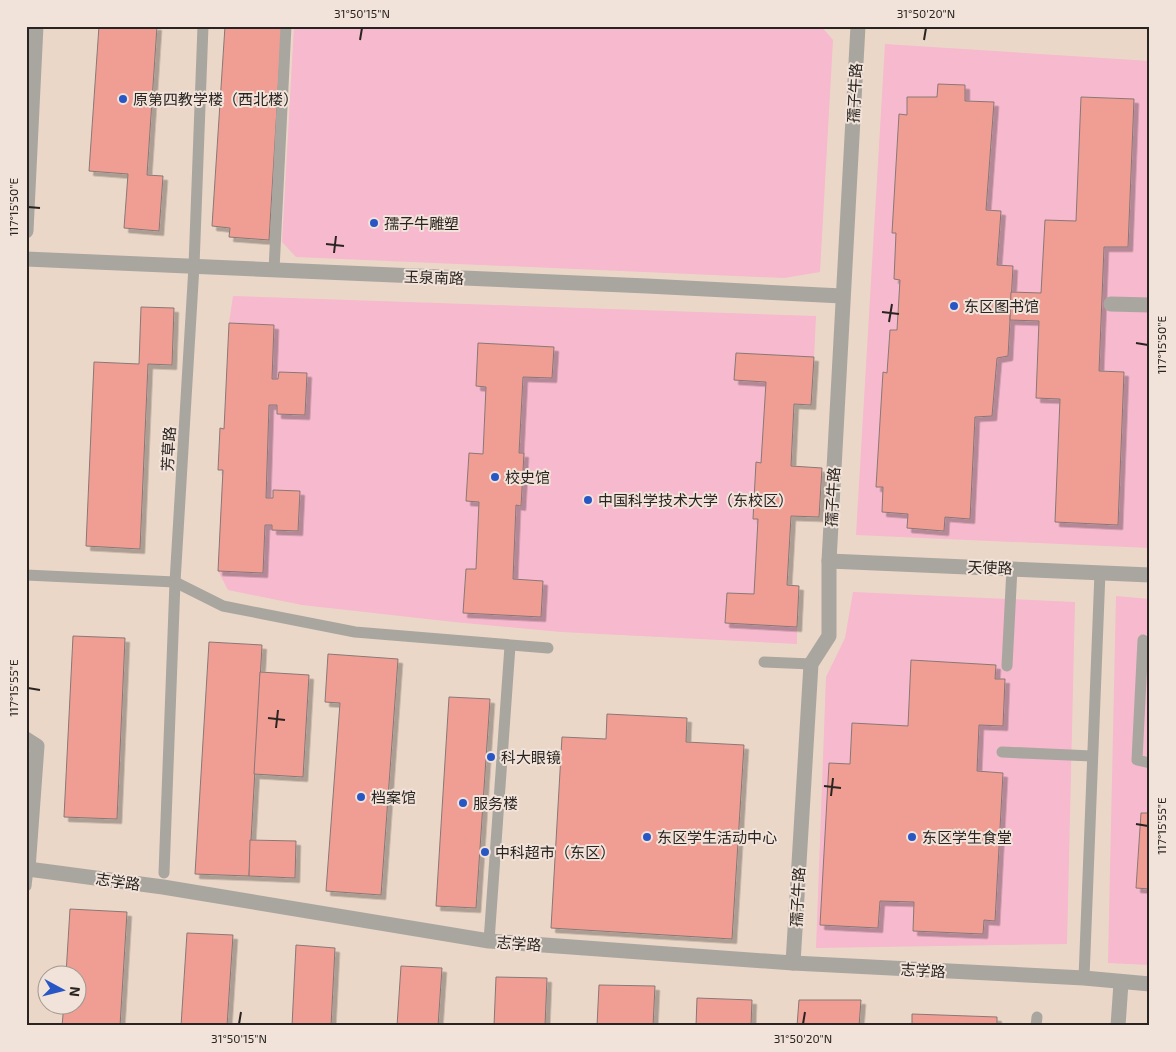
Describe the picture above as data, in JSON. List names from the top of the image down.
{
  "streets": {
    "street": [
      "孺子牛路",
      "玉泉南路",
      "天使路",
      "志学路"
    ],
    "lane": ["芳草路"]
  },
  "crossings": [
    ["孺子牛路", "玉泉南路"],
    ["孺子牛路", "天使路"],
    ["孺子牛路", "志学路"],
    ["玉泉南路", "芳草路"]
  ],
  "places": [
    "原第四教学楼（西北楼）",
    "孺子牛雕塑",
    "东区图书馆",
    "校史馆",
    "中国科学技术大学（东校区）",
    "科大眼镜",
    "档案馆",
    "服务楼",
    "东区学生活动中心",
    "东区学生食堂",
    "中科超市（东区）"
  ],
  "north": "right",
  "coordinates": [
    "31°50'15\"N",
    "31°50'20\"N",
    "117°15'50\"E",
    "117°15'55\"E"
  ]
}
